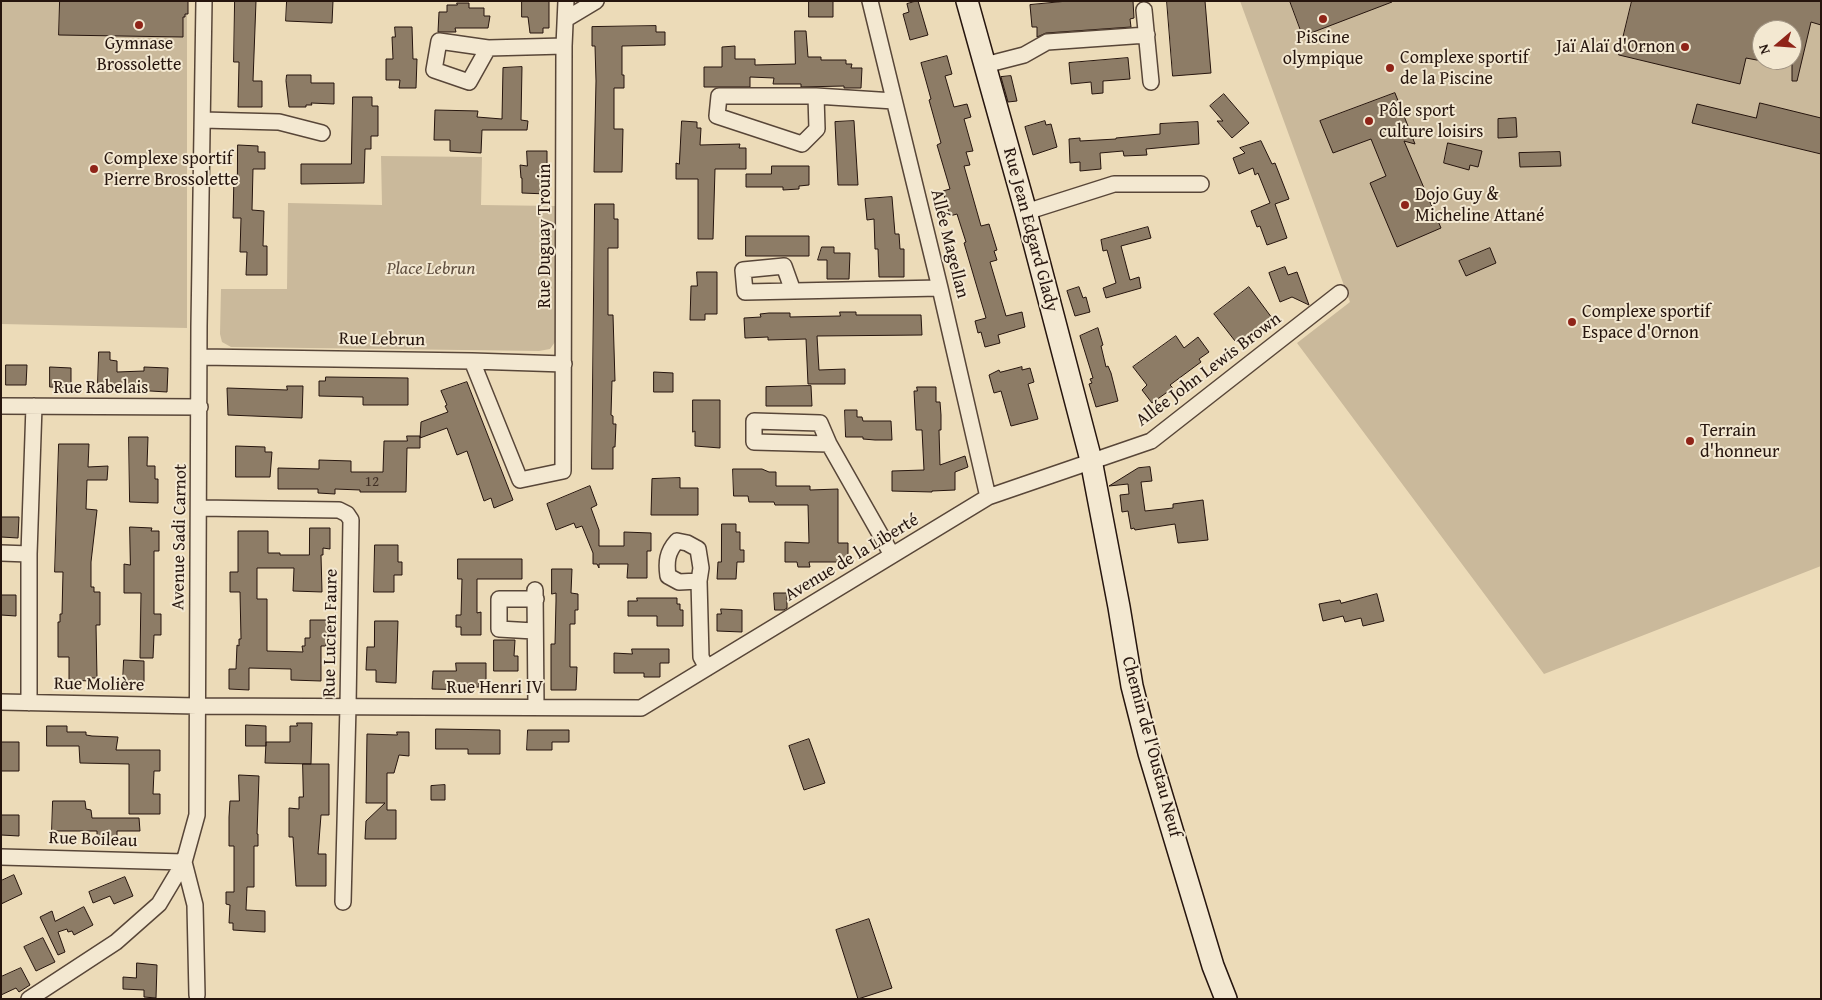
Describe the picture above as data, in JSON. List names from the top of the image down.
{
  "streets": {
    "street": [
      "Rue Jean Edgard Glady",
      "Rue Duguay Trouin",
      "Allée Magellan",
      "Rue Lebrun",
      "Allée John Lewis Brown",
      "Rue Rabelais",
      "Avenue Sadi Carnot",
      "Avenue de la Liberté",
      "Rue Lucien Faure",
      "Rue Molière",
      "Rue Henri IV",
      "Chemin de l'Oustau Neuf",
      "Rue Boileau"
    ]
  },
  "crossings": [
    ["Rue Jean Edgard Glady", "Allée John Lewis Brown"],
    ["Rue Jean Edgard Glady", "Avenue de la Liberté"],
    ["Rue Jean Edgard Glady", "Chemin de l'Oustau Neuf"],
    ["Rue Duguay Trouin", "Rue Lebrun"],
    ["Allée Magellan", "Avenue de la Liberté"],
    ["Rue Lebrun", "Avenue Sadi Carnot"],
    ["Allée John Lewis Brown", "Avenue de la Liberté"],
    ["Allée John Lewis Brown", "Chemin de l'Oustau Neuf"],
    ["Rue Rabelais", "Avenue Sadi Carnot"],
    ["Avenue Sadi Carnot", "Rue Lucien Faure"],
    ["Avenue Sadi Carnot", "Rue Molière"],
    ["Avenue Sadi Carnot", "Rue Boileau"],
    ["Avenue de la Liberté", "Rue Henri IV"],
    ["Avenue de la Liberté", "Chemin de l'Oustau Neuf"],
    ["Rue Lucien Faure", "Rue Molière"],
    ["Rue Lucien Faure", "Rue Henri IV"],
    ["Rue Molière", "Rue Henri IV"]
  ],
  "parks": ["Place Lebrun"],
  "places": [
    "Piscine olympique",
    "Gymnase Brossolette",
    "Jaï Alaï d'Ornon",
    "Complexe sportif de la Piscine",
    "Pôle sport culture loisirs",
    "Complexe sportif Pierre Brossolette",
    "Dojo Guy & Micheline Attané",
    "Complexe sportif Espace d'Ornon",
    "Terrain d'honneur"
  ],
  "house_numbers": ["12"],
  "north": "left"
}
